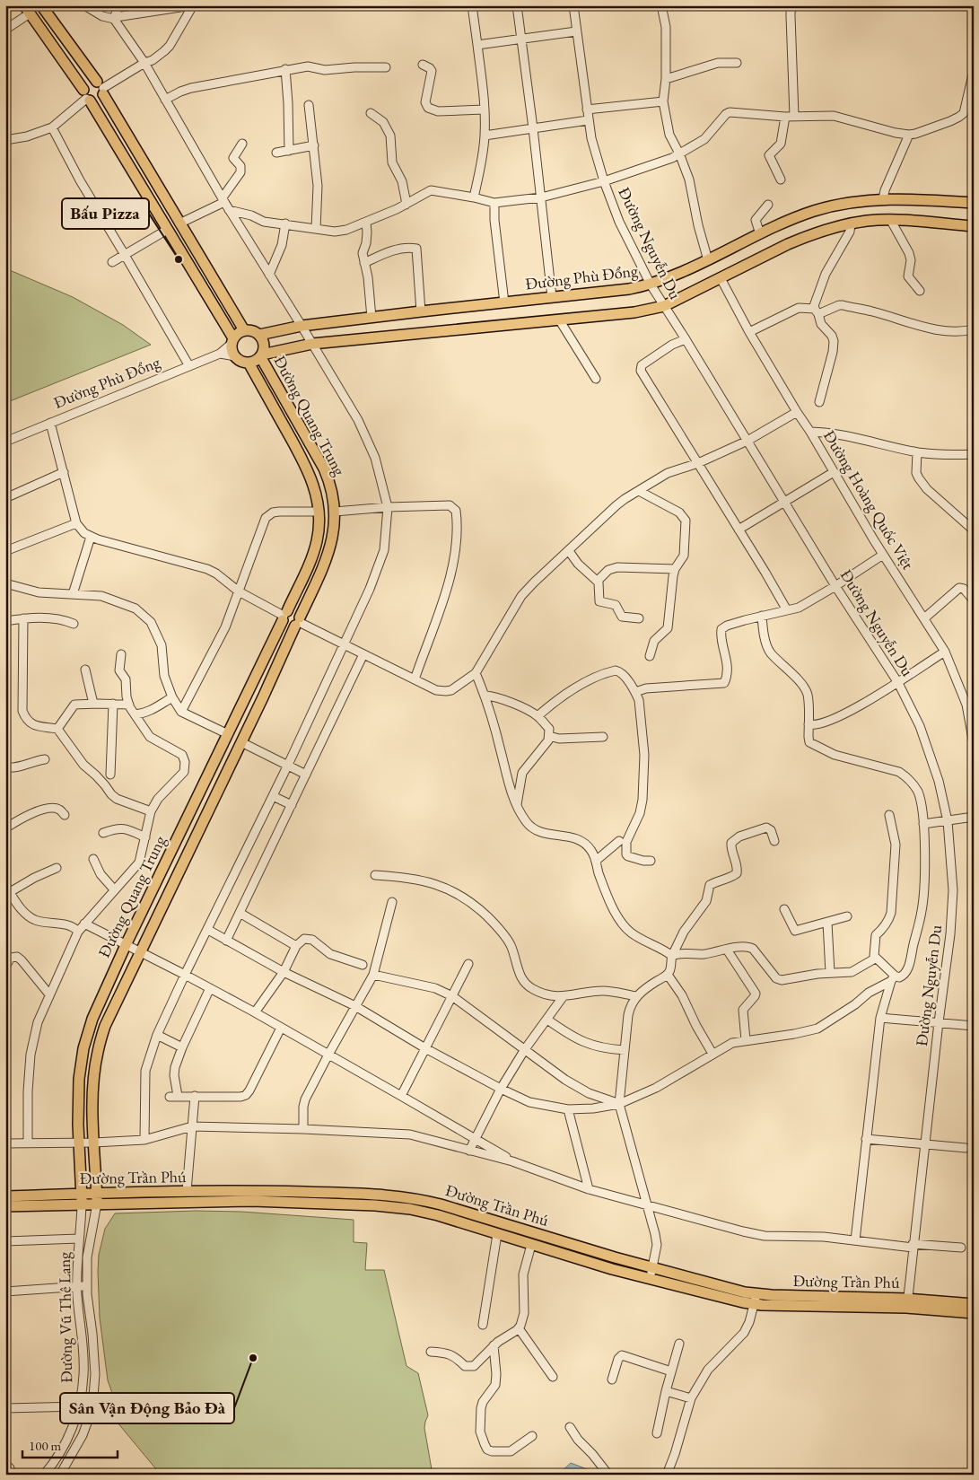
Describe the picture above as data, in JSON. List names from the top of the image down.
{
  "streets": {
    "main road": ["Đường Phù Đổng", "Đường Quang Trung", "Đường Trần Phú"],
    "street": ["Đường Nguyễn Du", "Đường Hoàng Quốc Việt", "Đường Vũ Thê Lang"]
  },
  "crossings": [
    ["Đường Nguyễn Du", "Đường Phù Đổng"],
    ["Đường Nguyễn Du", "Đường Trần Phú"],
    ["Đường Phù Đổng", "Đường Quang Trung"],
    ["Đường Quang Trung", "Đường Trần Phú"],
    ["Đường Quang Trung", "Đường Vũ Thê Lang"],
    ["Đường Trần Phú", "Đường Vũ Thê Lang"]
  ],
  "places": ["Bấu Pizza", "Sân Vận Động Bảo Đà"],
  "scale_bar": "100 m"
}
